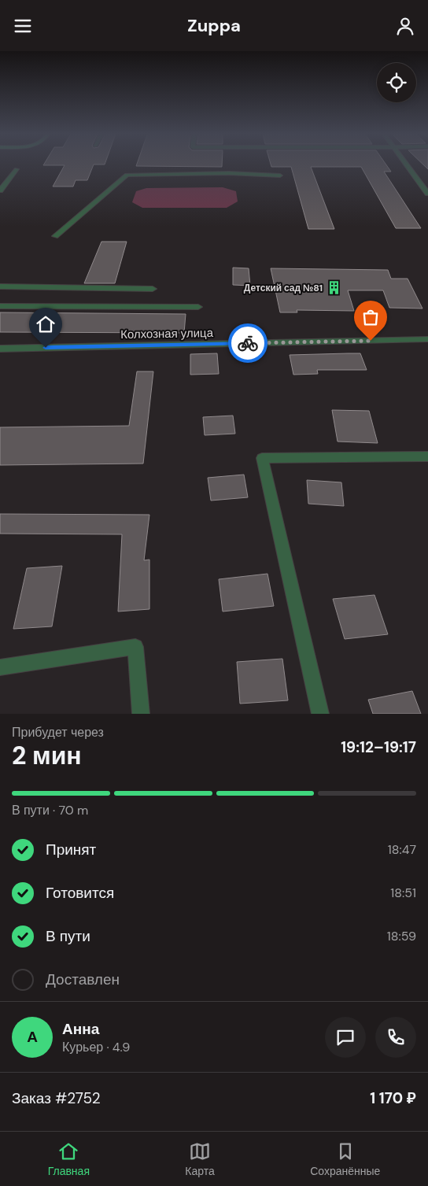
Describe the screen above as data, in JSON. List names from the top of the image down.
{
  "streets": {
    "street": ["Колхозная улица"]
  },
  "places": {
    "building": ["Детский сад №81"]
  },
  "page": {
    "header": "Zuppa",
    "heading": ["2 мин", "Прибудет через", "19:12–19:17"],
    "panel": [
      "Анна",
      "Курьер · 4.9",
      "Заказ #2752",
      "1 170 ₽"
    ],
    "bar": "В пути · 70 m",
    "list": [
      ["Принят", "18:47"],
      ["Готовится", "18:51"],
      ["В пути", "18:59"],
      "Доставлен"
    ],
    "round": "А",
    "tabs": ["Главная", "Карта", "Сохранённые"]
  }
}
